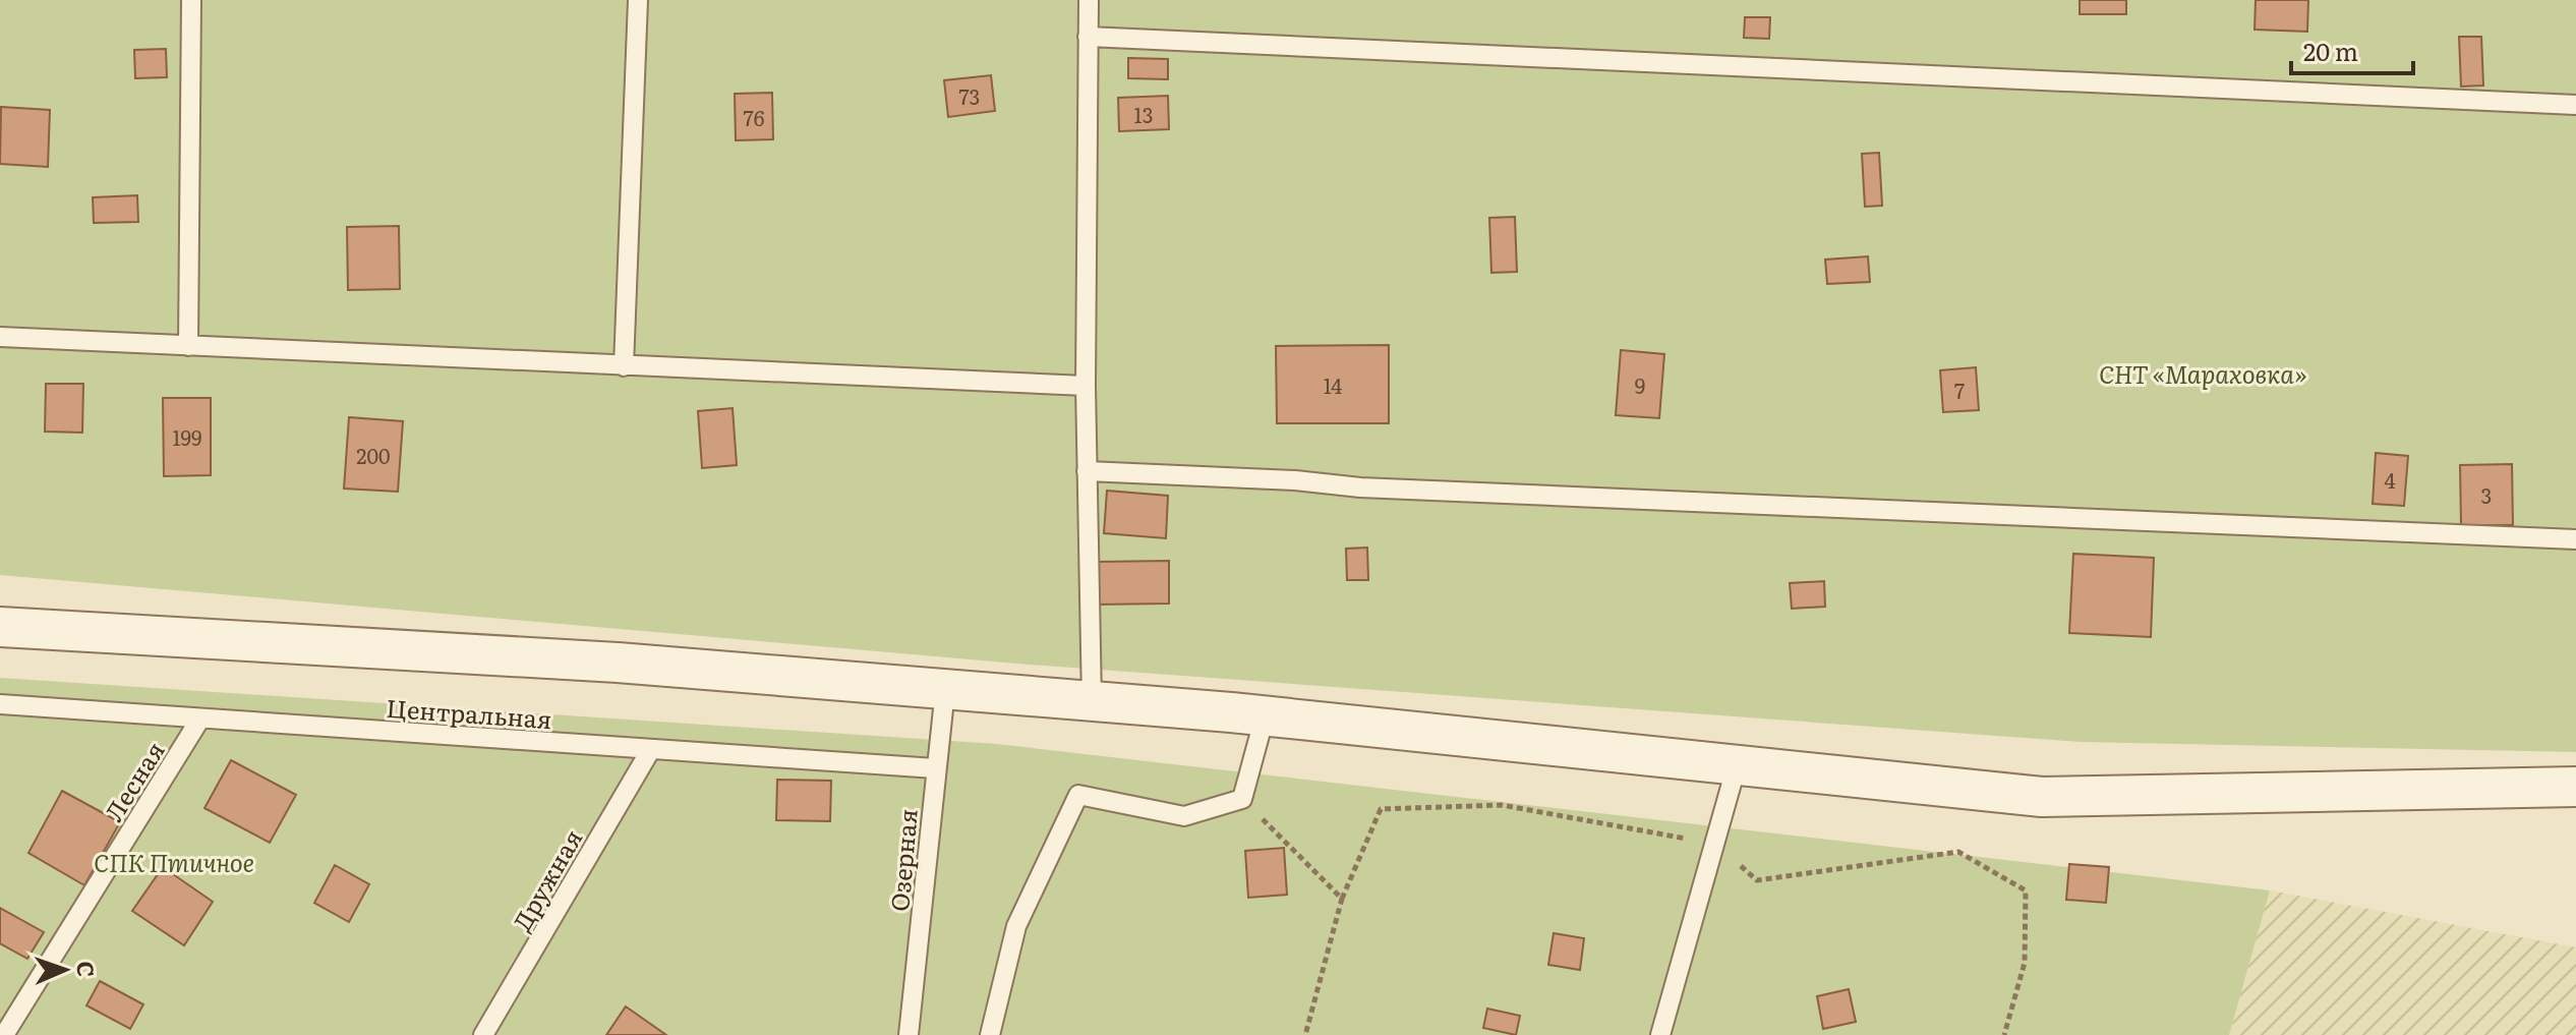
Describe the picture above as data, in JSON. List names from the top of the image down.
{
  "streets": {
    "lane": [
      "Центральная",
      "Лесная",
      "Озерная",
      "Дружная"
    ]
  },
  "crossings": [
    ["Центральная", "Лесная"],
    ["Центральная", "Озерная"],
    ["Центральная", "Дружная"]
  ],
  "parks": ["СНТ «Мараховка»", "СПК Птичное"],
  "house_numbers": [
    "73",
    "13",
    "76",
    "14",
    "9",
    "7",
    "199",
    "200",
    "4",
    "3"
  ],
  "scale_bar": "20 m",
  "north": "right"
}
